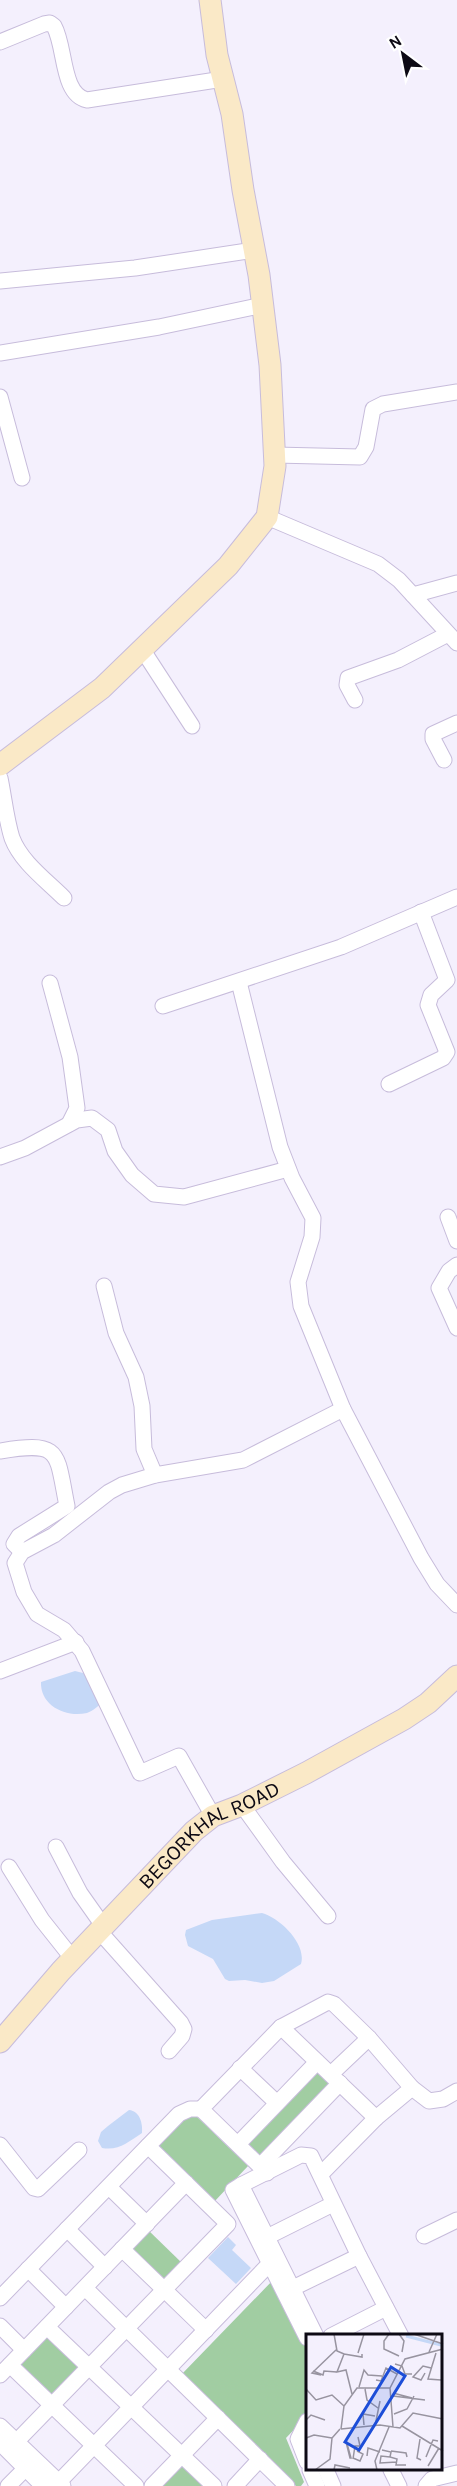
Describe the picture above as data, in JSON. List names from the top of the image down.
{
  "streets": {
    "street": ["BEGORKHAL ROAD"]
  },
  "north": "top left"
}
